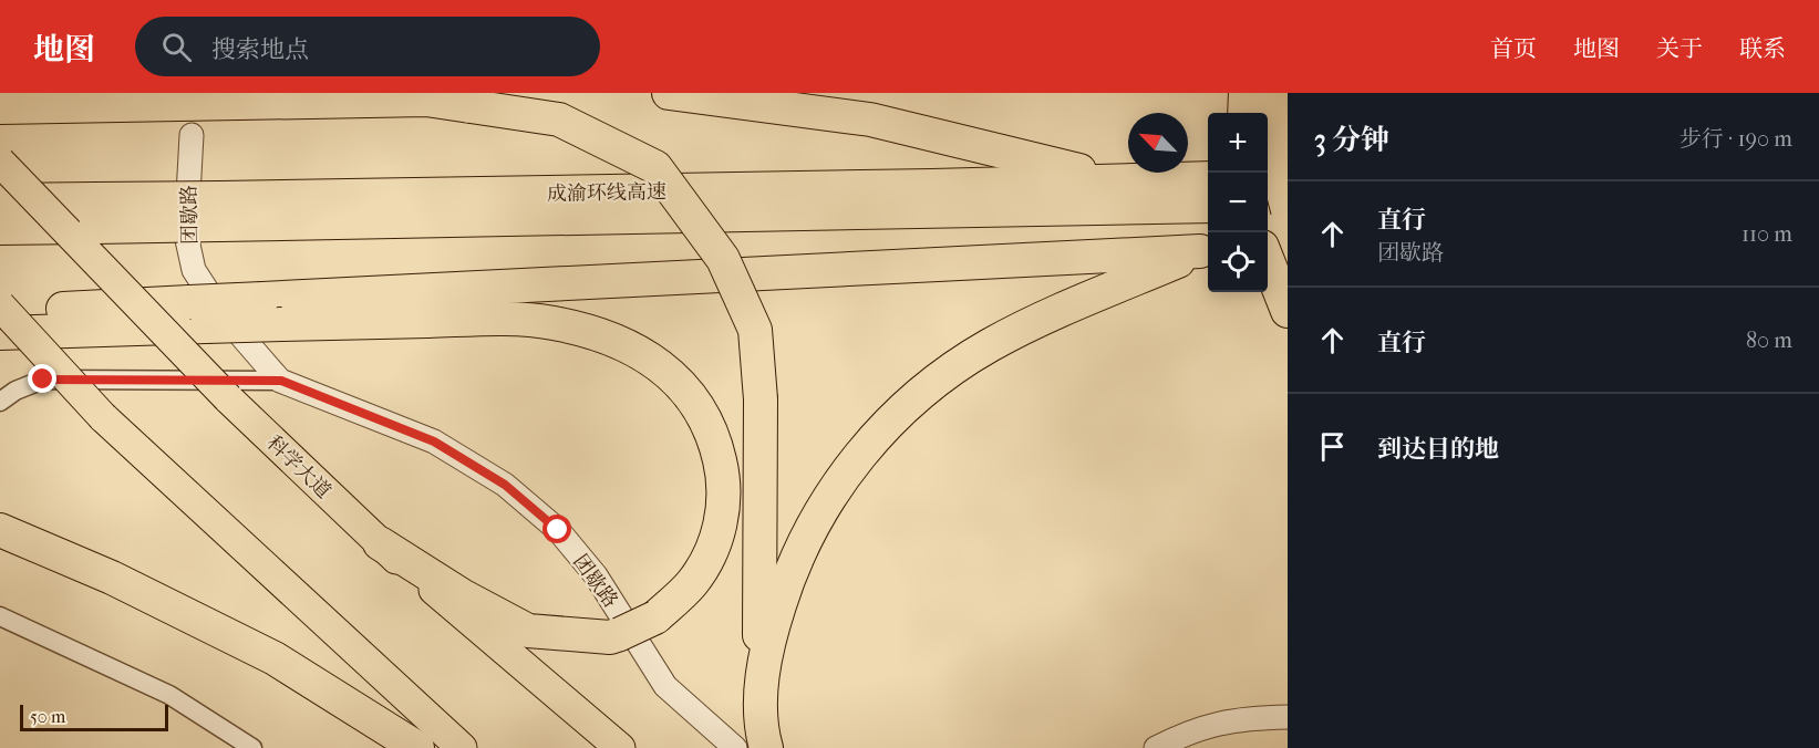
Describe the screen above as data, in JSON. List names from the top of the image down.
{
  "streets": {
    "highway": ["成渝环线高速", "科学大道"],
    "street": ["团歇路"]
  },
  "scale_bar": "50 m",
  "north": "top left",
  "page": {
    "header": "地图",
    "search": "搜索地点",
    "nav": [
      "首页",
      "地图",
      "关于",
      "联系"
    ],
    "heading": ["3 分钟", "步行 · 190 m"],
    "map_buttons": ["+", "−"],
    "list": [
      ["直行", "团歇路", "110 m"],
      ["直行", "80 m"],
      "到达目的地"
    ],
    "scale": "50 m"
  }
}
